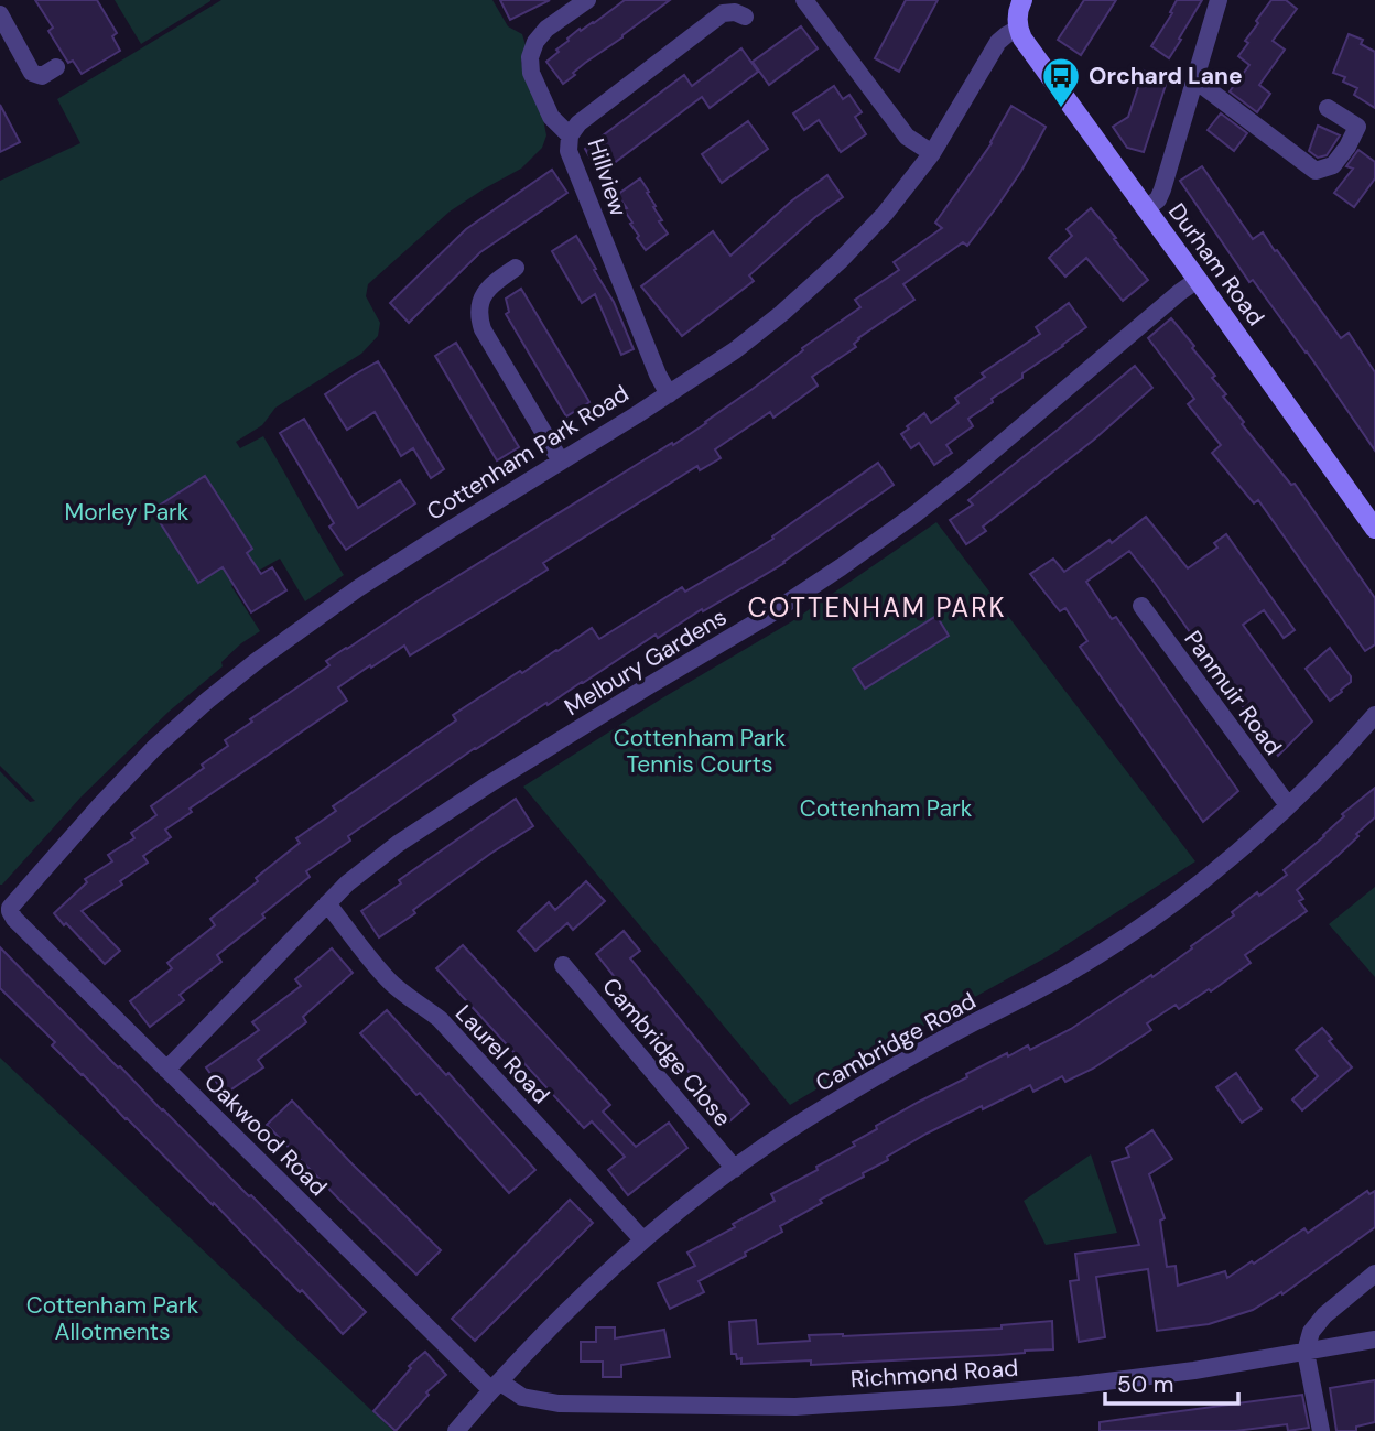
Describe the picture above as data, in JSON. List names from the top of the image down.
{
  "streets": {
    "main road": ["Durham Road"],
    "street": [
      "Hillview",
      "Cottenham Park Road",
      "Melbury Gardens",
      "Panmuir Road",
      "Cambridge Road",
      "Cambridge Close",
      "Laurel Road",
      "Oakwood Road",
      "Richmond Road"
    ]
  },
  "crossings": [
    ["Hillview", "Cottenham Park Road"],
    ["Durham Road", "Cottenham Park Road"],
    ["Durham Road", "Melbury Gardens"],
    ["Cottenham Park Road", "Oakwood Road"],
    ["Melbury Gardens", "Laurel Road"],
    ["Melbury Gardens", "Oakwood Road"],
    ["Panmuir Road", "Cambridge Road"],
    ["Cambridge Road", "Cambridge Close"],
    ["Cambridge Road", "Laurel Road"],
    ["Cambridge Road", "Oakwood Road"],
    ["Cambridge Road", "Richmond Road"],
    ["Oakwood Road", "Richmond Road"]
  ],
  "districts": ["COTTENHAM PARK"],
  "parks": [
    "Morley Park",
    "Cottenham Park Tennis Courts",
    "Cottenham Park",
    "Cottenham Park Allotments"
  ],
  "places": {
    "bus stop": ["Orchard Lane"]
  },
  "scale_bar": "50 m"
}
